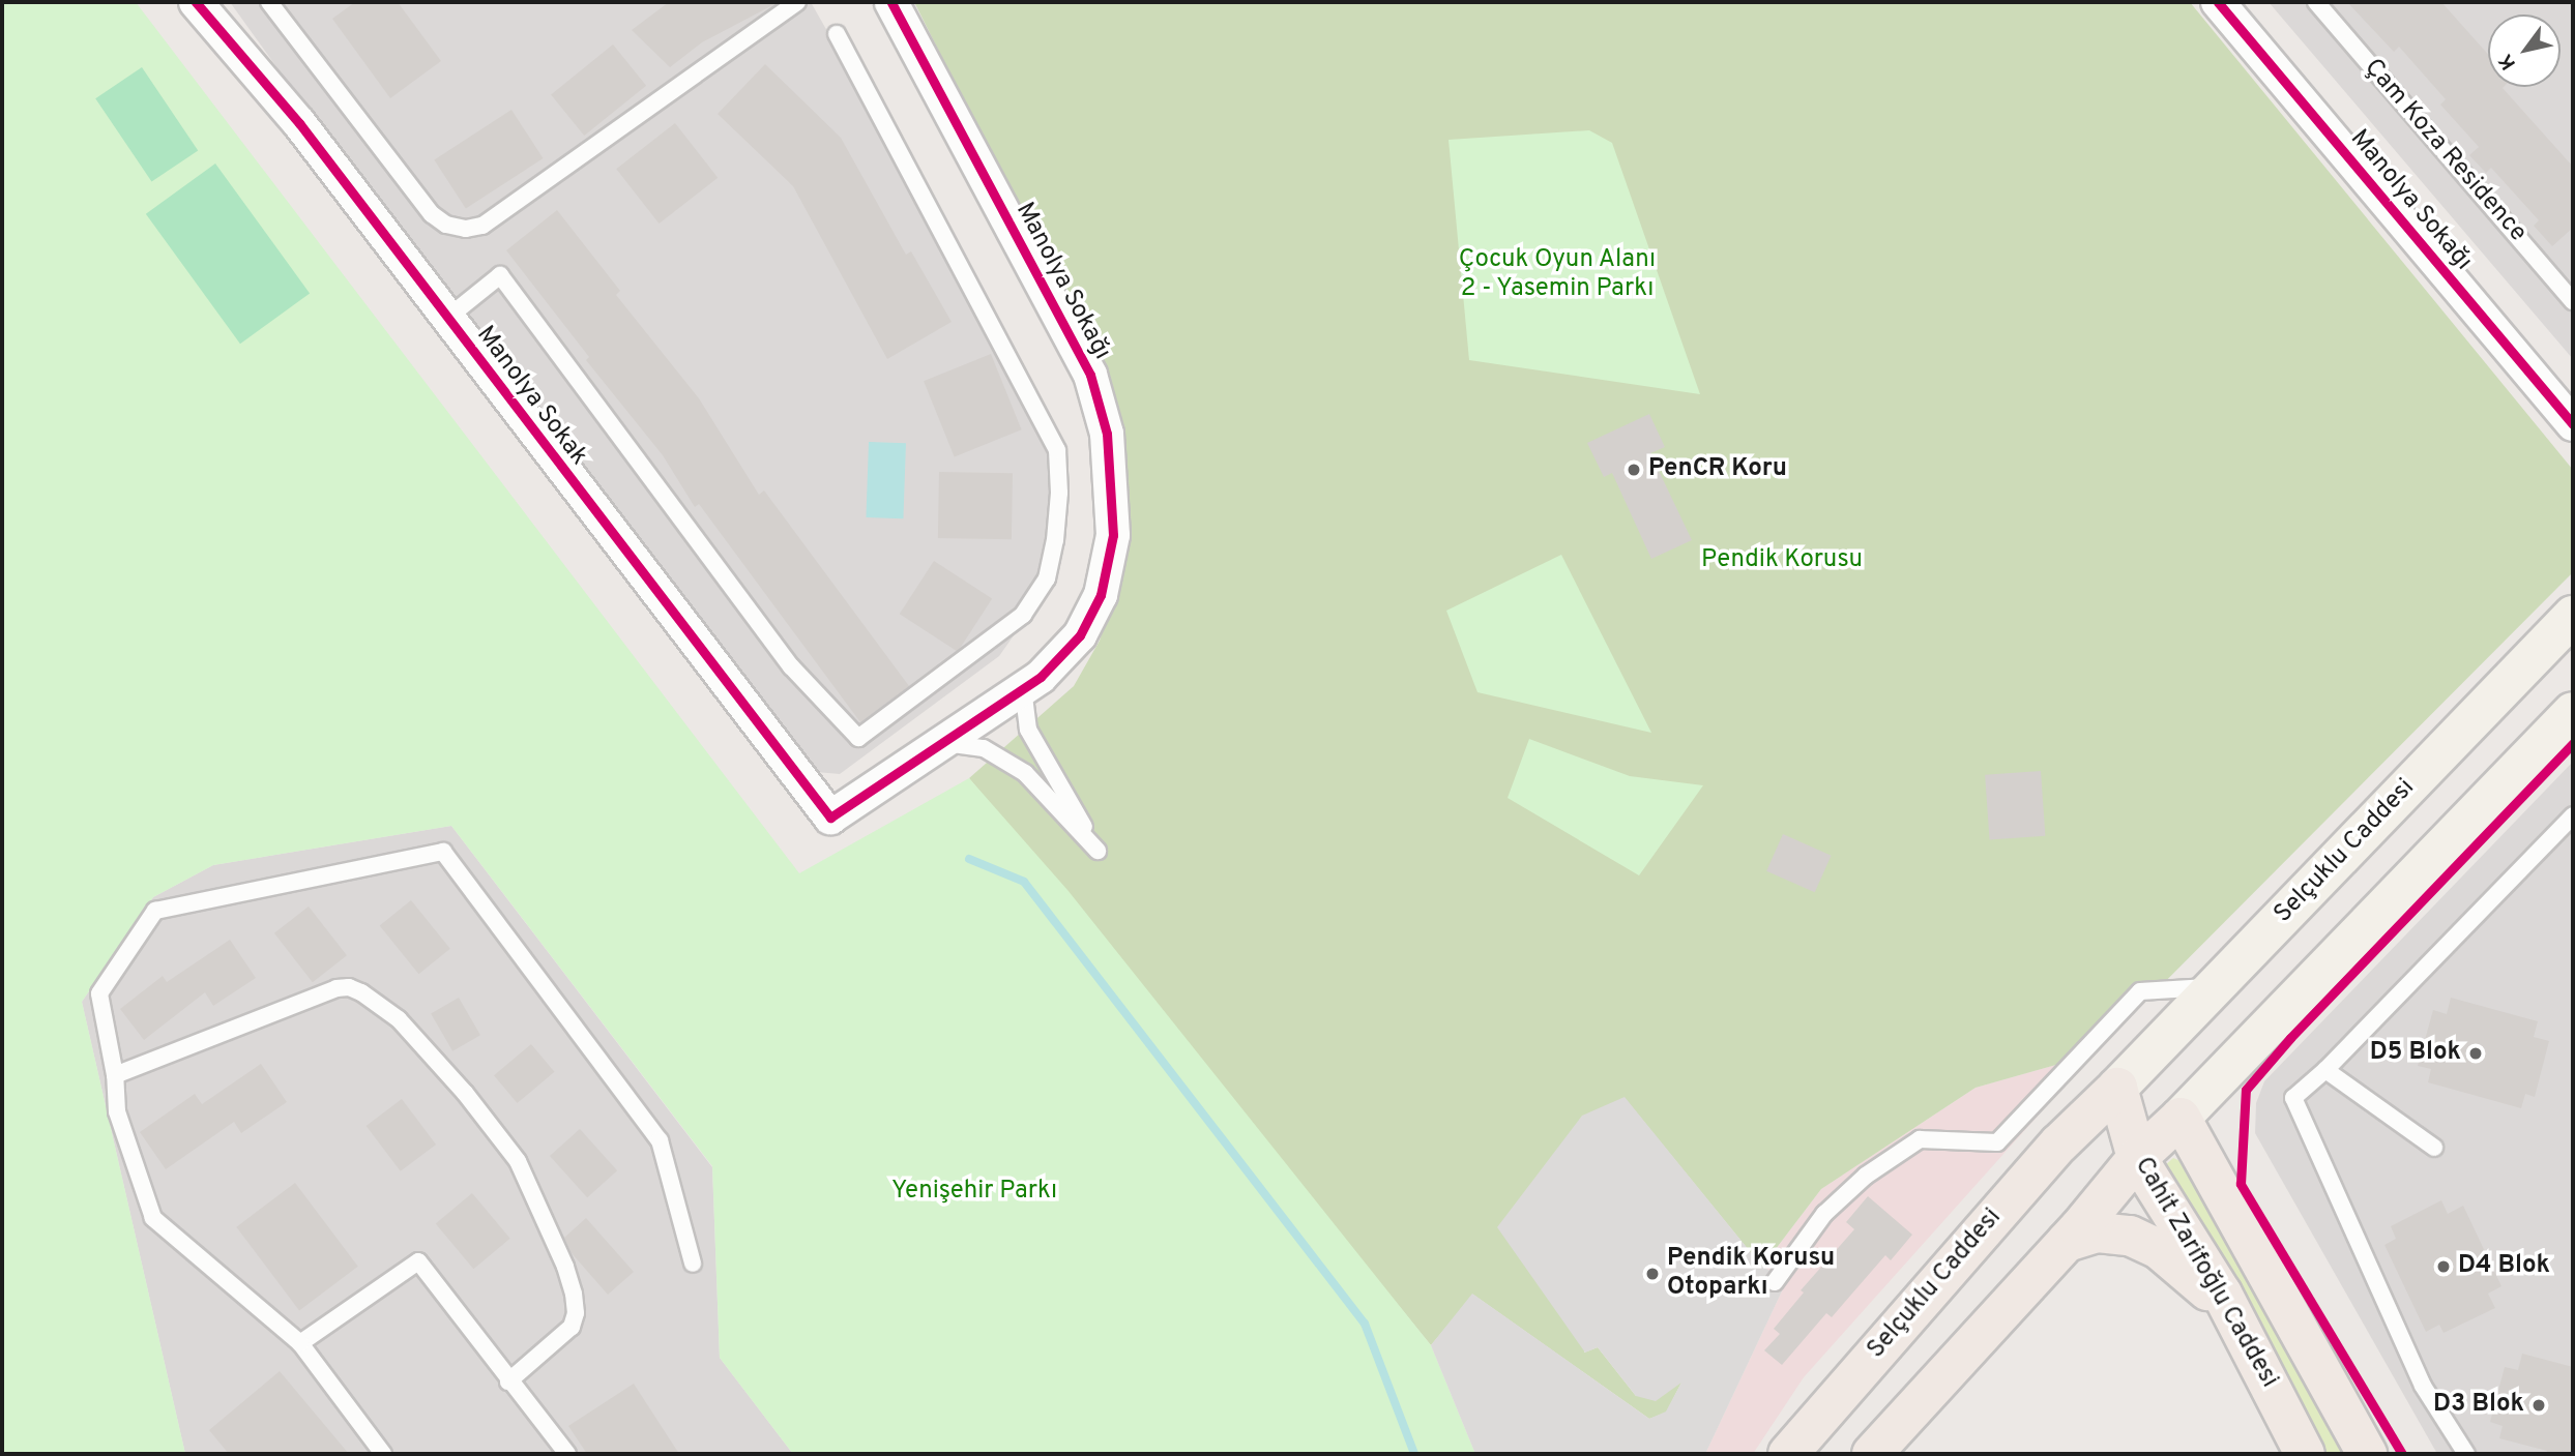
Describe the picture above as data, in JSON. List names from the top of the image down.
{
  "streets": {
    "main road": ["Selçuklu Caddesi", "Cahit Zarifoğlu Caddesi"],
    "street": ["Manolya Sokağı", "Manolya Sokak"],
    "lane": ["Çam Koza Residence"]
  },
  "crossings": [
    ["Manolya Sokağı", "Manolya Sokak"],
    ["Selçuklu Caddesi", "Cahit Zarifoğlu Caddesi"]
  ],
  "parks": ["Çocuk Oyun Alanı 2 - Yasemin Parkı", "Pendik Korusu", "Yenişehir Parkı"],
  "places": [
    "PenCR Koru",
    "D5 Blok",
    "D4 Blok",
    "Pendik Korusu Otoparkı",
    "D3 Blok"
  ],
  "north": "bottom left"
}
